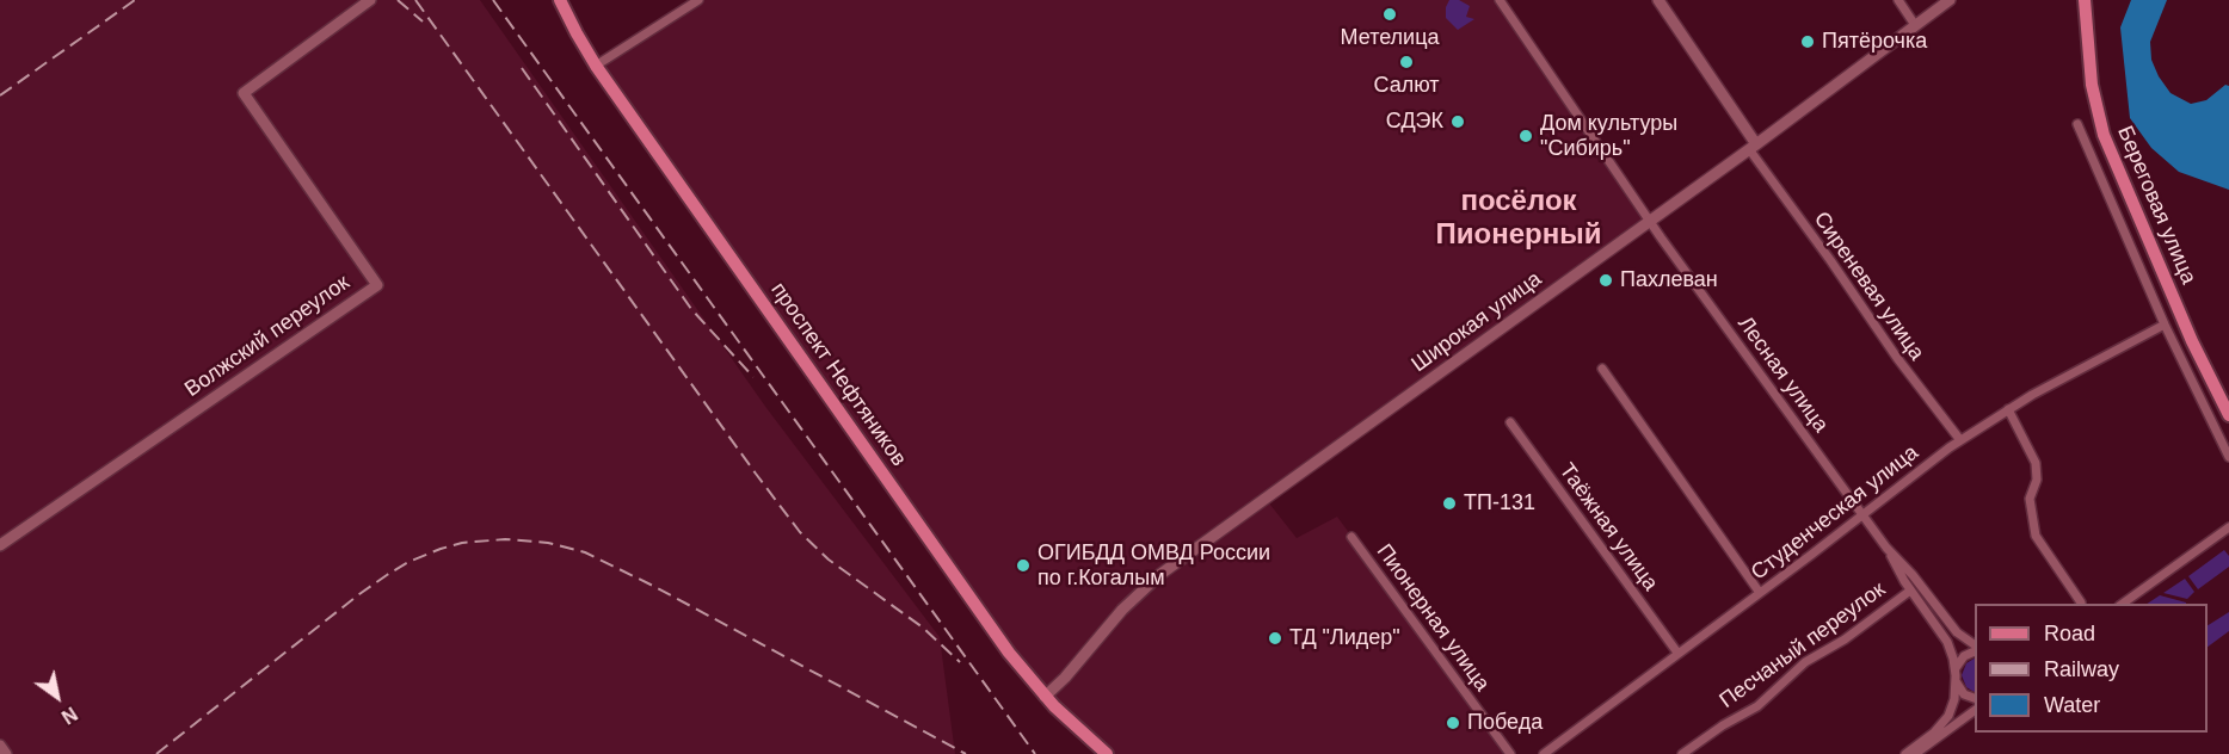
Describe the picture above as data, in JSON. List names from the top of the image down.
{
  "streets": {
    "main road": ["Береговая улица", "проспект Нефтяников"],
    "street": [
      "Сиреневая улица",
      "Широкая улица",
      "Волжский переулок",
      "Лесная улица",
      "Студенческая улица",
      "Таёжная улица",
      "Пионерная улица",
      "Песчаный переулок"
    ]
  },
  "crossings": [
    ["Сиреневая улица", "Широкая улица"],
    ["Сиреневая улица", "Студенческая улица"],
    ["Широкая улица", "проспект Нефтяников"],
    ["Широкая улица", "Лесная улица"],
    ["Лесная улица", "Студенческая улица"],
    ["Лесная улица", "Песчаный переулок"],
    ["Студенческая улица", "Таёжная улица"]
  ],
  "districts": ["посёлок Пионерный"],
  "places": [
    "Метелица",
    "Пятёрочка",
    "Салют",
    "СДЭК",
    "Дом культуры \"Сибирь\"",
    "Пахлеван",
    "ТП-131",
    "ОГИБДД ОМВД России по г.Когалым",
    "ТД \"Лидер\"",
    "Победа"
  ],
  "legend": ["Road", "Railway", "Water"],
  "north": "bottom right"
}
